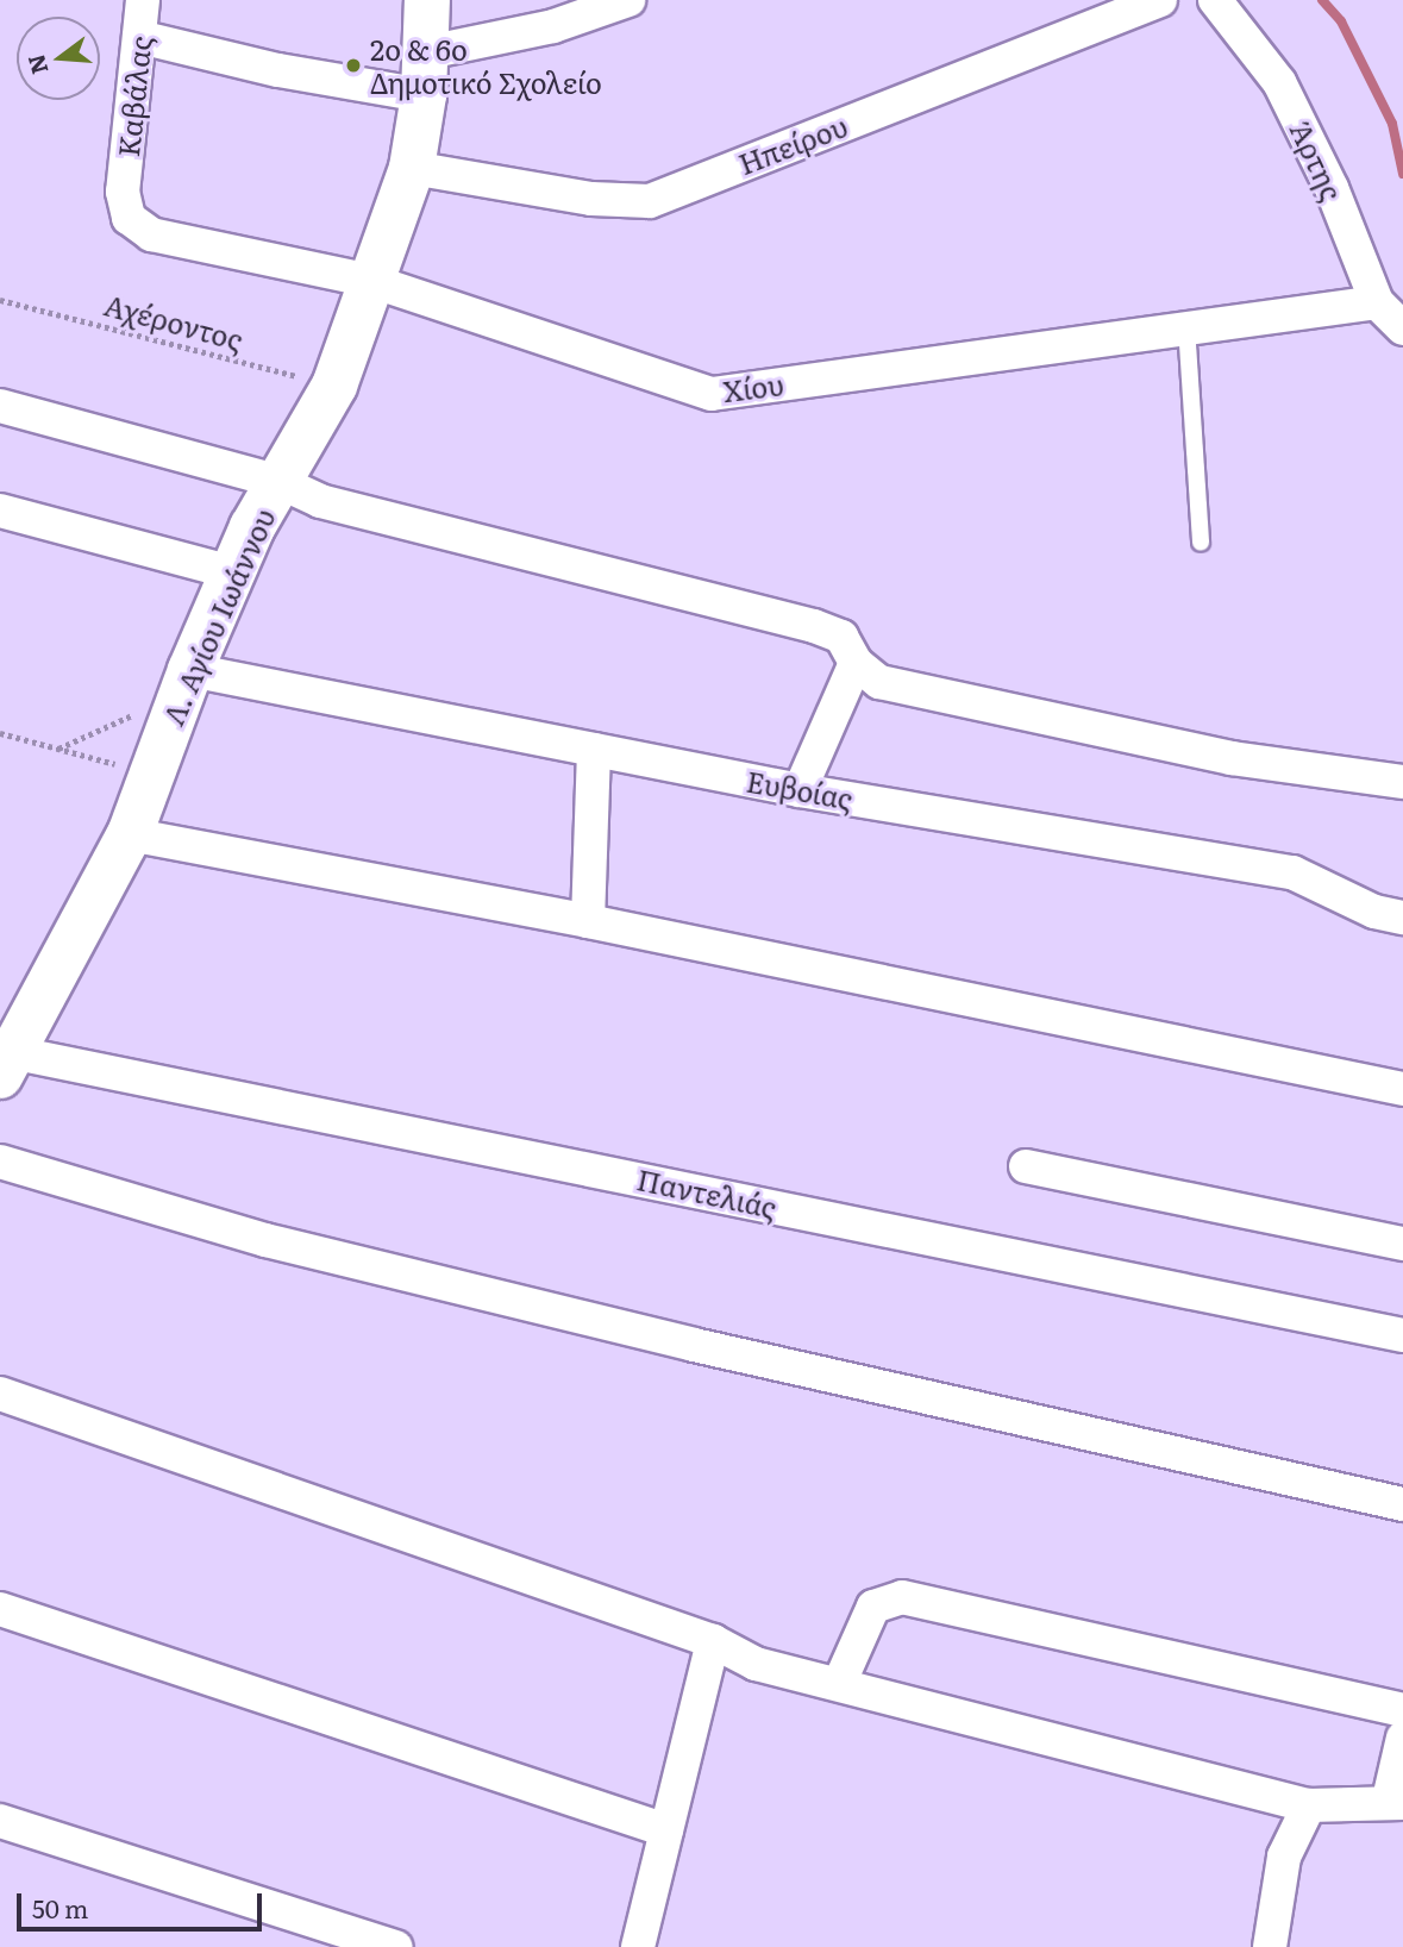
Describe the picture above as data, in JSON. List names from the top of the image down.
{
  "streets": {
    "street": [
      "Καβάλας",
      "Ηπείρου",
      "Άρτης",
      "Χίου",
      "Λ. Αγίου Ιωάννου",
      "Ευβοίας",
      "Παντελιάς"
    ],
    "path": ["Αχέροντος"]
  },
  "crossings": [
    ["Καβάλας", "Χίου"],
    ["Ηπείρου", "Λ. Αγίου Ιωάννου"],
    ["Άρτης", "Χίου"],
    ["Αχέροντος", "Λ. Αγίου Ιωάννου"],
    ["Χίου", "Λ. Αγίου Ιωάννου"],
    ["Λ. Αγίου Ιωάννου", "Ευβοίας"],
    ["Λ. Αγίου Ιωάννου", "Παντελιάς"]
  ],
  "places": ["2ο & 6ο Δημοτικό Σχολείο"],
  "scale_bar": "50 m",
  "north": "left"
}
